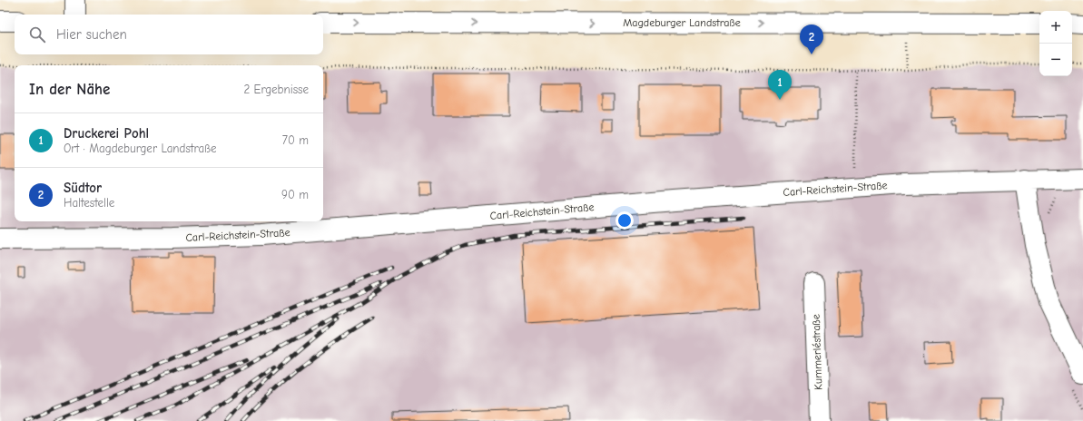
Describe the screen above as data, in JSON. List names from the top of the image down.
{
  "streets": {
    "street": ["Magdeburger Landstraße", "Carl-Reichstein-Straße", "Kummerléstraße"]
  },
  "one_way": ["Magdeburger Landstraße"],
  "page": {
    "map_buttons": ["+", "−"],
    "search": "Hier suchen",
    "pins": ["2", "1"],
    "heading": ["In der Nähe", "2 Ergebnisse"],
    "list": [
      {
        "mark": "1",
        "name": "Druckerei Pohl",
        "note": "Ort · Magdeburger Landstraße",
        "value": "70 m"
      },
      {
        "mark": "2",
        "name": "Südtor",
        "note": "Haltestelle",
        "value": "90 m"
      }
    ]
  }
}
